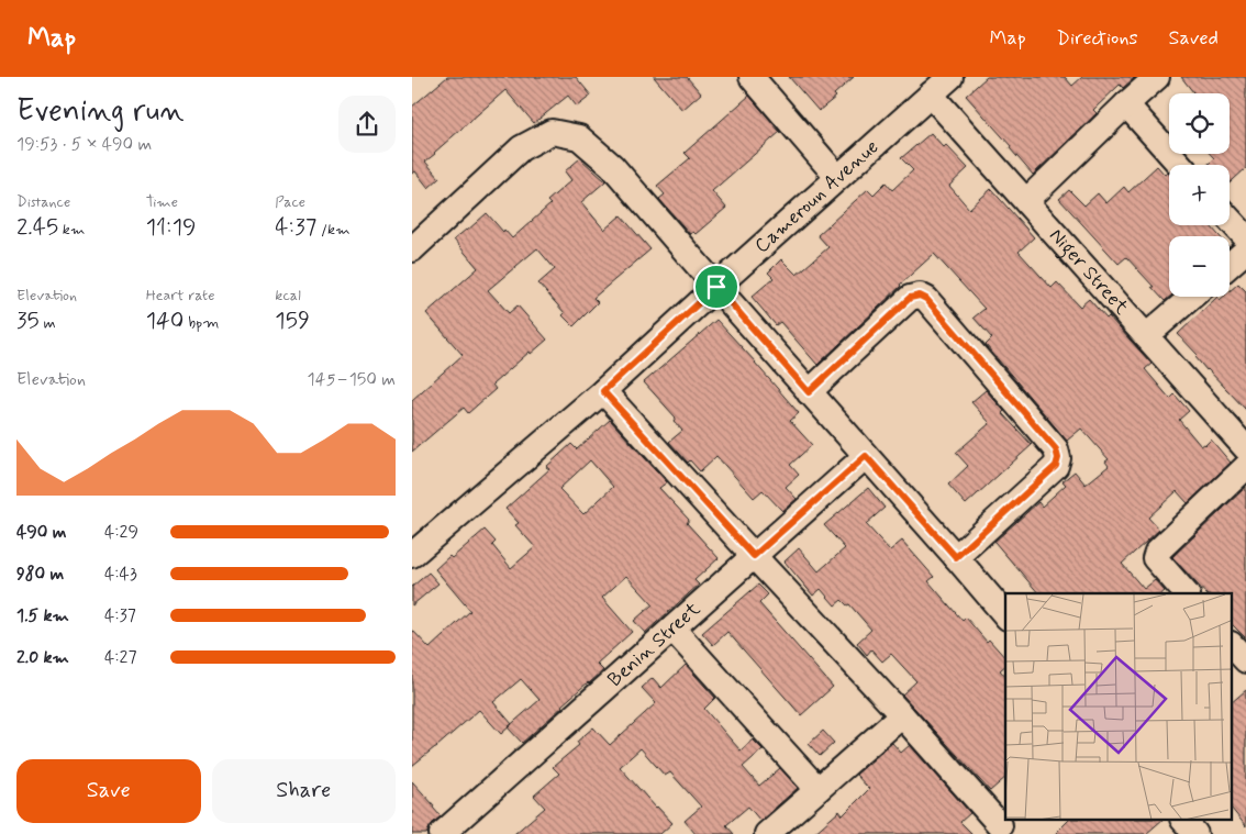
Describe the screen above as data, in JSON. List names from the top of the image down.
{
  "streets": {
    "street": ["Cameroun Avenue", "Niger Street", "Benin Street"]
  },
  "crossings": [
    ["Cameroun Avenue", "Niger Street"]
  ],
  "page": {
    "header": "Map",
    "nav": ["Map", "Directions", "Saved"],
    "heading": ["Evening run", "19:53 · 5 × 490 m"],
    "map_buttons": ["+", "−"],
    "stats": [
      ["Distance", "2.45 km"],
      ["Time", "11:19"],
      ["Pace", "4:37 /km"],
      ["Elevation", "35 m"],
      ["Heart rate", "140 bpm"],
      ["kcal", "159"]
    ],
    "chart": ["Elevation", "145–150 m"],
    "list": [
      {
        "name": "490 m",
        "note": "4:29"
      },
      {
        "name": "980 m",
        "note": "4:43"
      },
      {
        "name": "1.5 km",
        "note": "4:37"
      },
      {
        "name": "2.0 km",
        "note": "4:27"
      }
    ],
    "buttons": ["Save", "Share"]
  }
}
